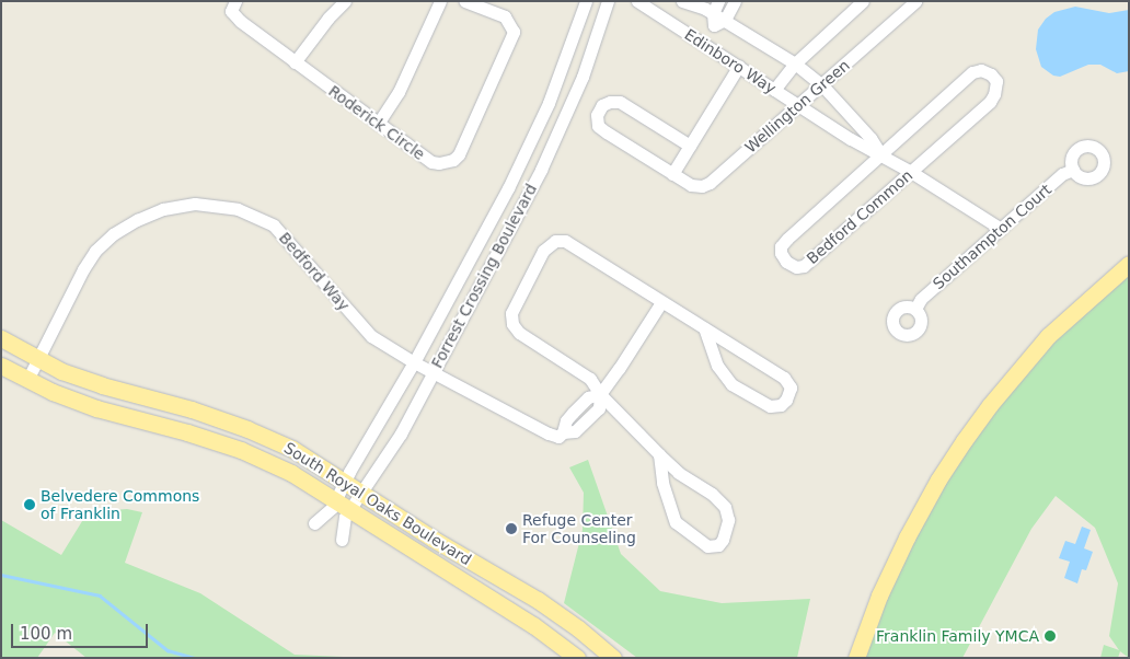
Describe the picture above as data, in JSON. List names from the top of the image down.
{
  "streets": {
    "main road": ["South Royal Oaks Boulevard"],
    "street": [
      "Edinboro Way",
      "Wellington Green",
      "Roderick Circle",
      "Bedford Common",
      "Southampton Court",
      "Bedford Way",
      "Forrest Crossing Boulevard"
    ]
  },
  "crossings": [
    ["Edinboro Way", "Wellington Green"],
    ["Edinboro Way", "Bedford Common"],
    ["Edinboro Way", "Southampton Court"],
    ["Bedford Way", "Forrest Crossing Boulevard"],
    ["Bedford Way", "South Royal Oaks Boulevard"],
    ["Forrest Crossing Boulevard", "South Royal Oaks Boulevard"]
  ],
  "places": ["Belvedere Commons of Franklin", "Refuge Center For Counseling", "Franklin Family YMCA"],
  "scale_bar": "100 m"
}
